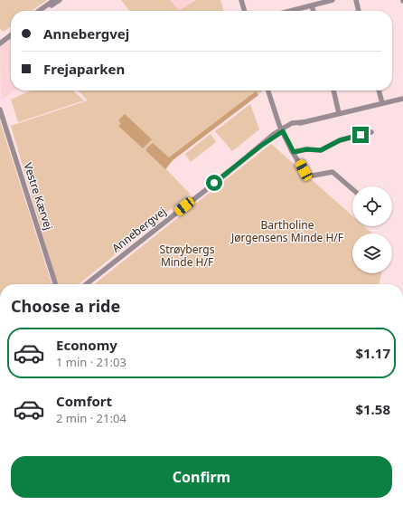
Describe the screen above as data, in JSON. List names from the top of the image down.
{
  "streets": {
    "street": ["Vestre Kærvej", "Annebergvej"]
  },
  "parks": ["Bartholine Jørgensens Minde H/F", "Strøybergs Minde H/F"],
  "page": {
    "banner": ["Annebergvej", "Frejaparken"],
    "heading": "Choose a ride",
    "list": [
      {
        "name": "Economy",
        "note": "1 min · 21:03",
        "value": "$1.17"
      },
      {
        "name": "Comfort",
        "note": "2 min · 21:04",
        "value": "$1.58"
      }
    ],
    "buttons": "Confirm"
  }
}
